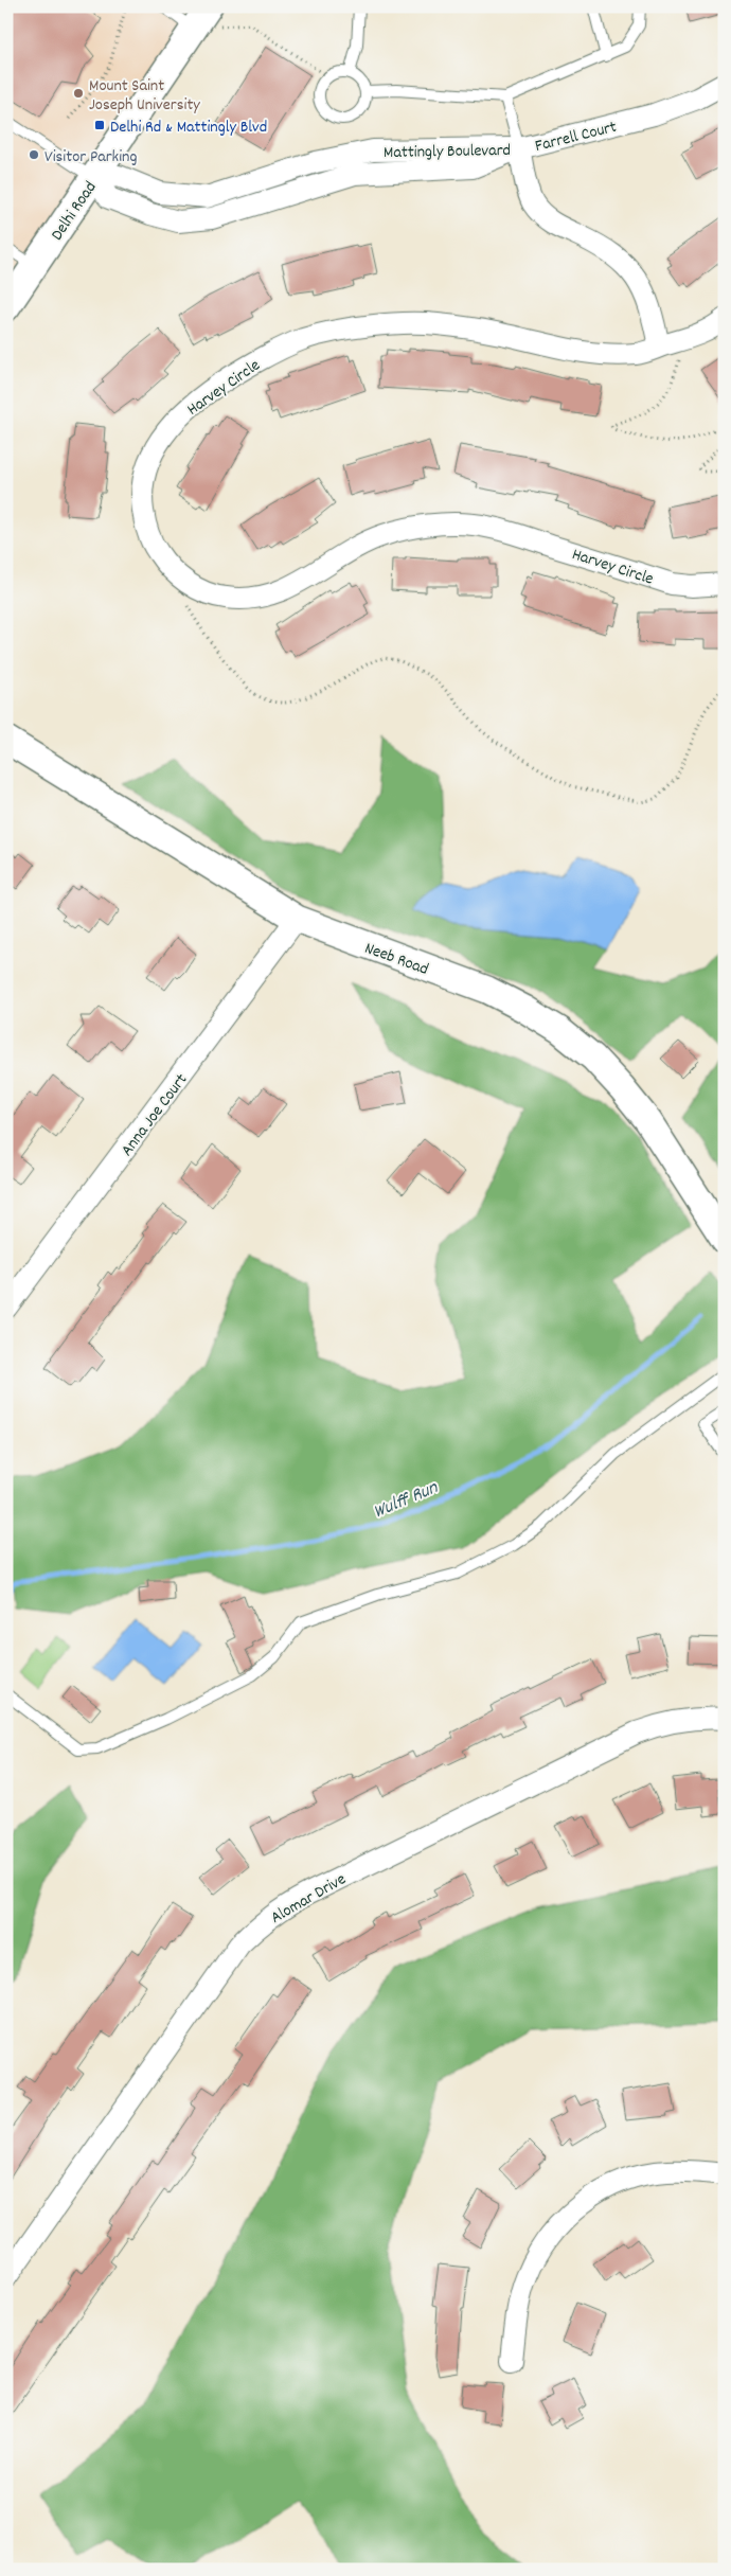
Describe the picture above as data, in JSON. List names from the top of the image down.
{
  "streets": {
    "street": [
      "Farrell Court",
      "Mattingly Boulevard",
      "Delhi Road",
      "Harvey Circle",
      "Neeb Road",
      "Anna Joe Court",
      "Alomar Drive"
    ]
  },
  "crossings": [
    ["Farrell Court", "Mattingly Boulevard"],
    ["Farrell Court", "Harvey Circle"],
    ["Mattingly Boulevard", "Delhi Road"],
    ["Neeb Road", "Anna Joe Court"]
  ],
  "water": ["Wulff Run"],
  "places": {
    "other": ["Mount Saint Joseph University", "Visitor Parking"],
    "transit": ["Delhi Rd & Mattingly Blvd"]
  }
}
